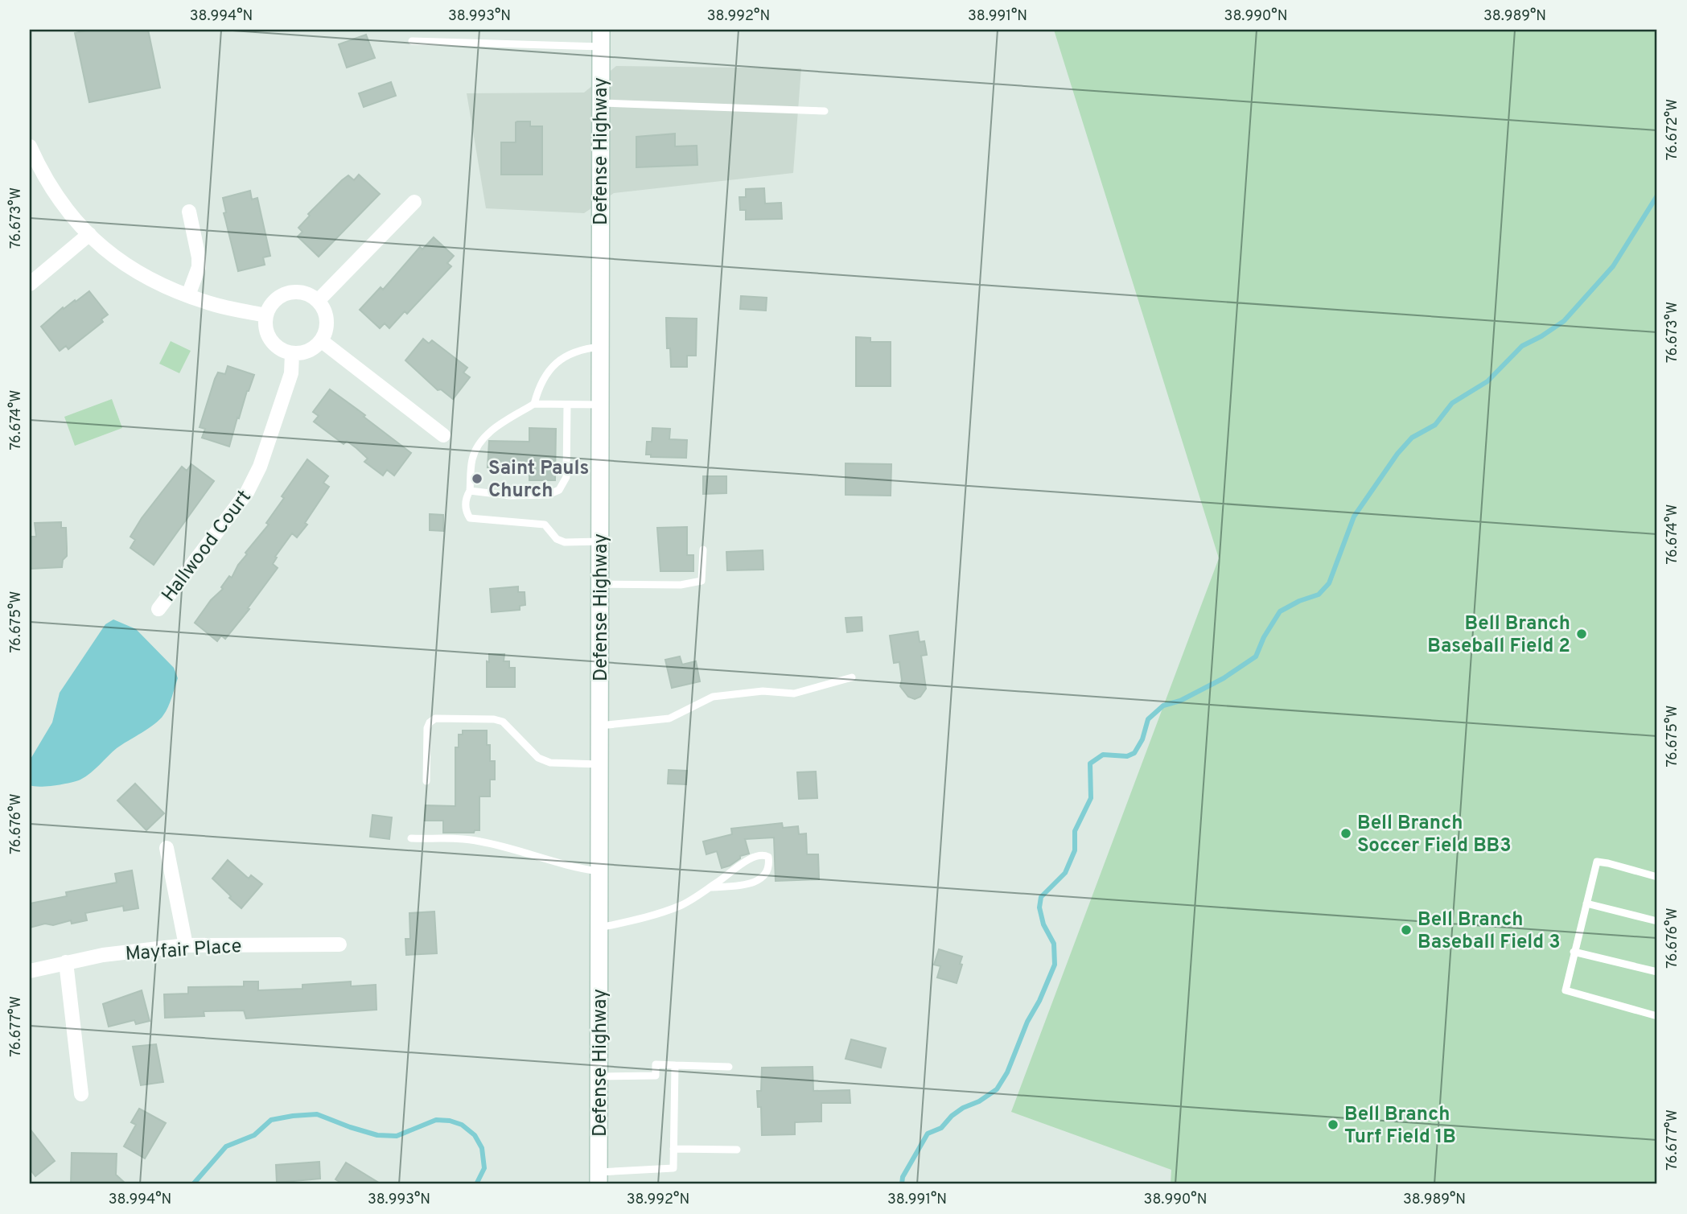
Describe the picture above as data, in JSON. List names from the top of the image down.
{
  "streets": {
    "main road": ["Defense Highway"],
    "street": ["Hallwood Court", "Mayfair Place"]
  },
  "places": [
    "Saint Pauls Church",
    "Bell Branch Baseball Field 2",
    "Bell Branch Soccer Field BB3",
    "Bell Branch Baseball Field 3",
    "Bell Branch Turf Field 1B"
  ],
  "coordinates": [
    "38.994°N",
    "38.993°N",
    "38.992°N",
    "38.991°N",
    "38.990°N",
    "38.989°N",
    "76.672°W",
    "76.673°W",
    "76.674°W",
    "76.675°W",
    "76.676°W",
    "76.677°W"
  ]
}
